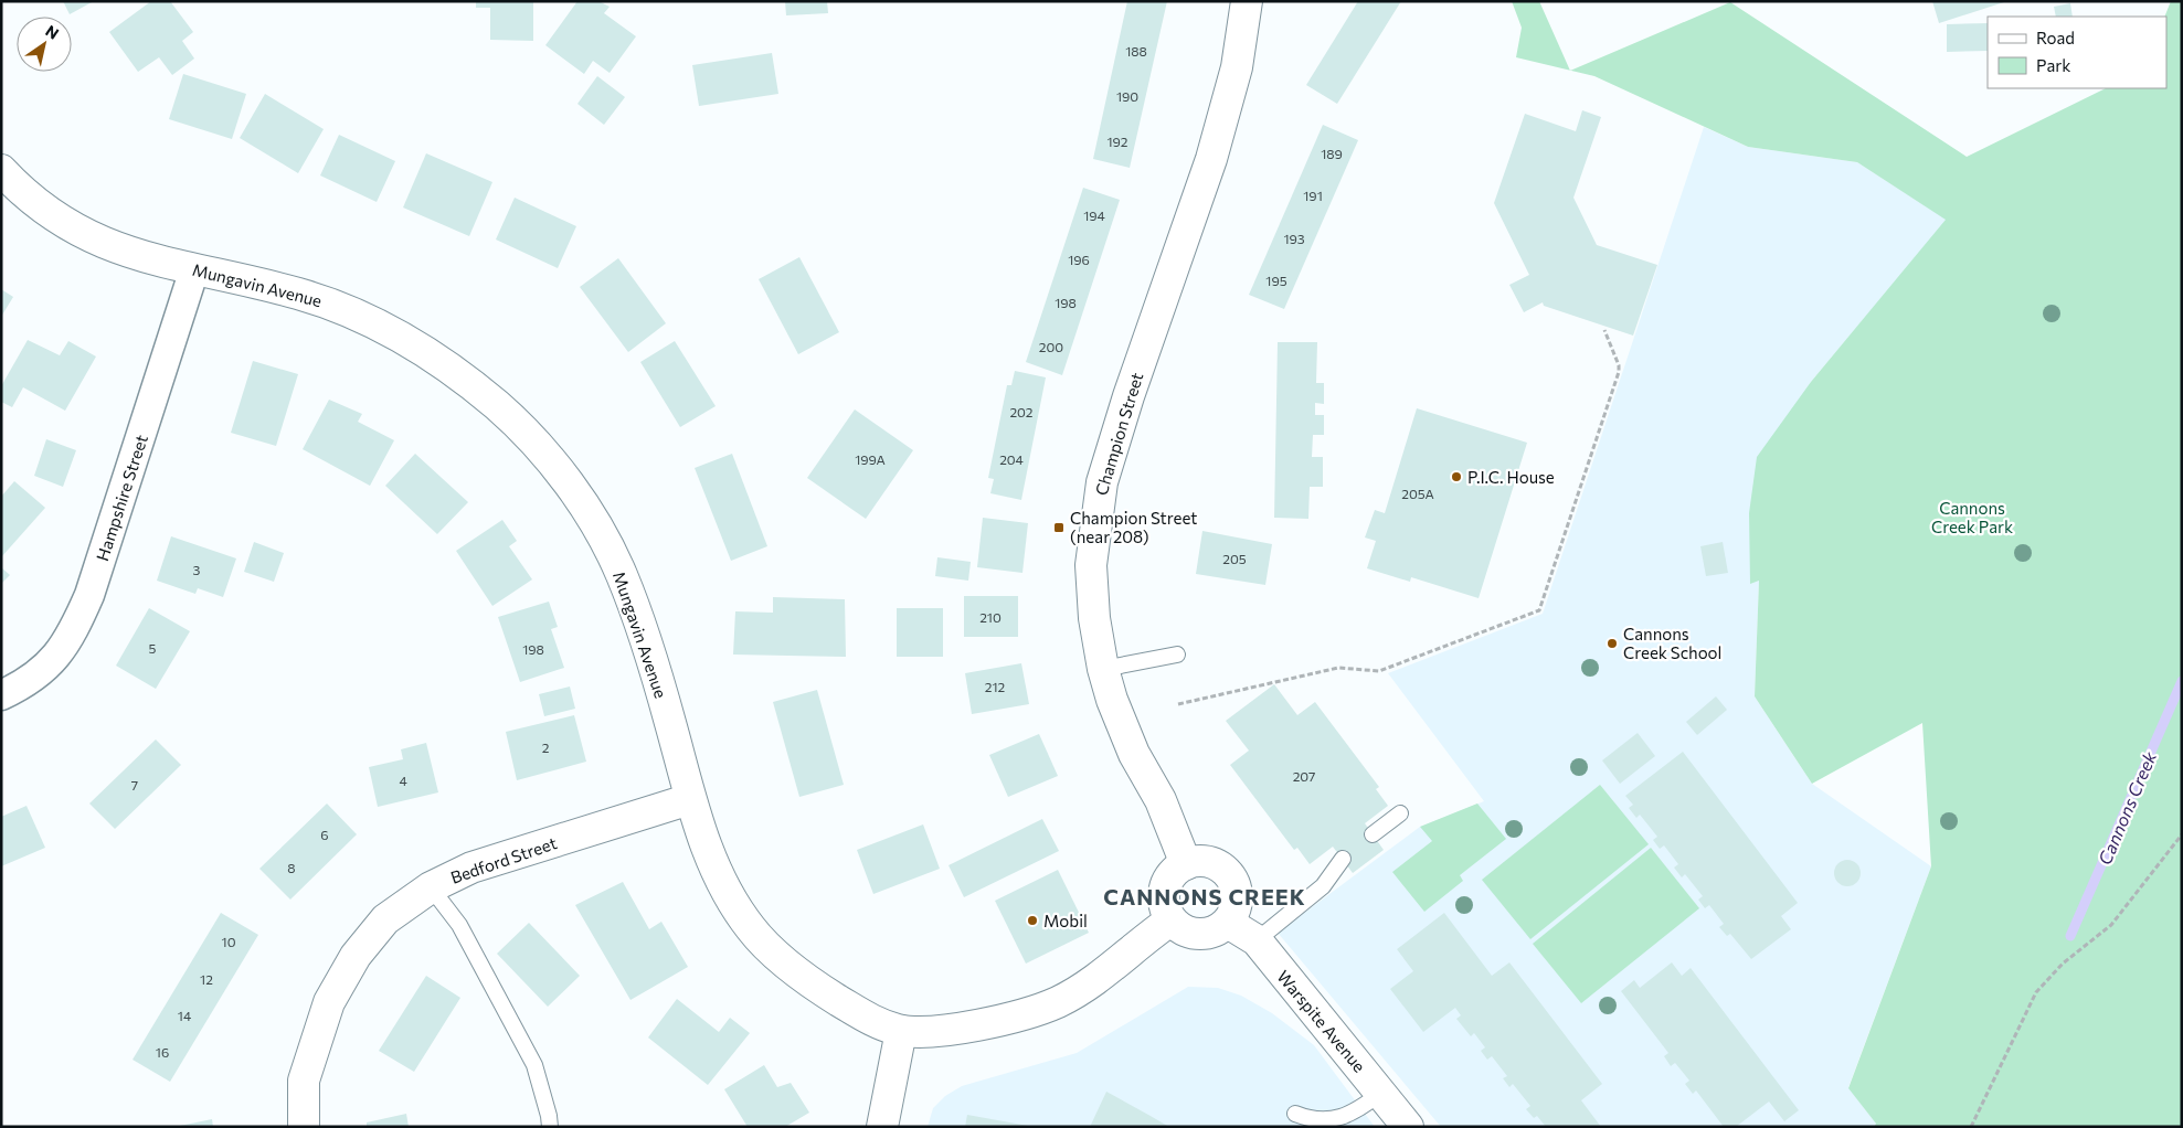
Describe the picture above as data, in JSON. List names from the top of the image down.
{
  "streets": {
    "main road": [
      "Mungavin Avenue",
      "Champion Street",
      "Bedford Street",
      "Warspite Avenue"
    ],
    "street": ["Hampshire Street"]
  },
  "crossings": [
    ["Mungavin Avenue", "Champion Street"],
    ["Mungavin Avenue", "Hampshire Street"],
    ["Mungavin Avenue", "Bedford Street"],
    ["Mungavin Avenue", "Warspite Avenue"],
    ["Champion Street", "Warspite Avenue"]
  ],
  "districts": ["CANNONS CREEK"],
  "water": ["Cannons Creek"],
  "parks": ["Cannons Creek Park"],
  "places": {
    "other": ["P.I.C. House", "Cannons Creek School", "Mobil"],
    "transit": ["Champion Street (near 208)"]
  },
  "house_numbers": [
    "188",
    "190",
    "192",
    "189",
    "191",
    "194",
    "193",
    "196",
    "195",
    "198",
    "200",
    "202",
    "199A",
    "204",
    "205A",
    "205",
    "3",
    "210",
    "5",
    "198",
    "212",
    "2",
    "207",
    "4",
    "7",
    "6",
    "8",
    "10",
    "12",
    "14",
    "16"
  ],
  "legend": ["Road", "Park"],
  "north": "top right"
}
